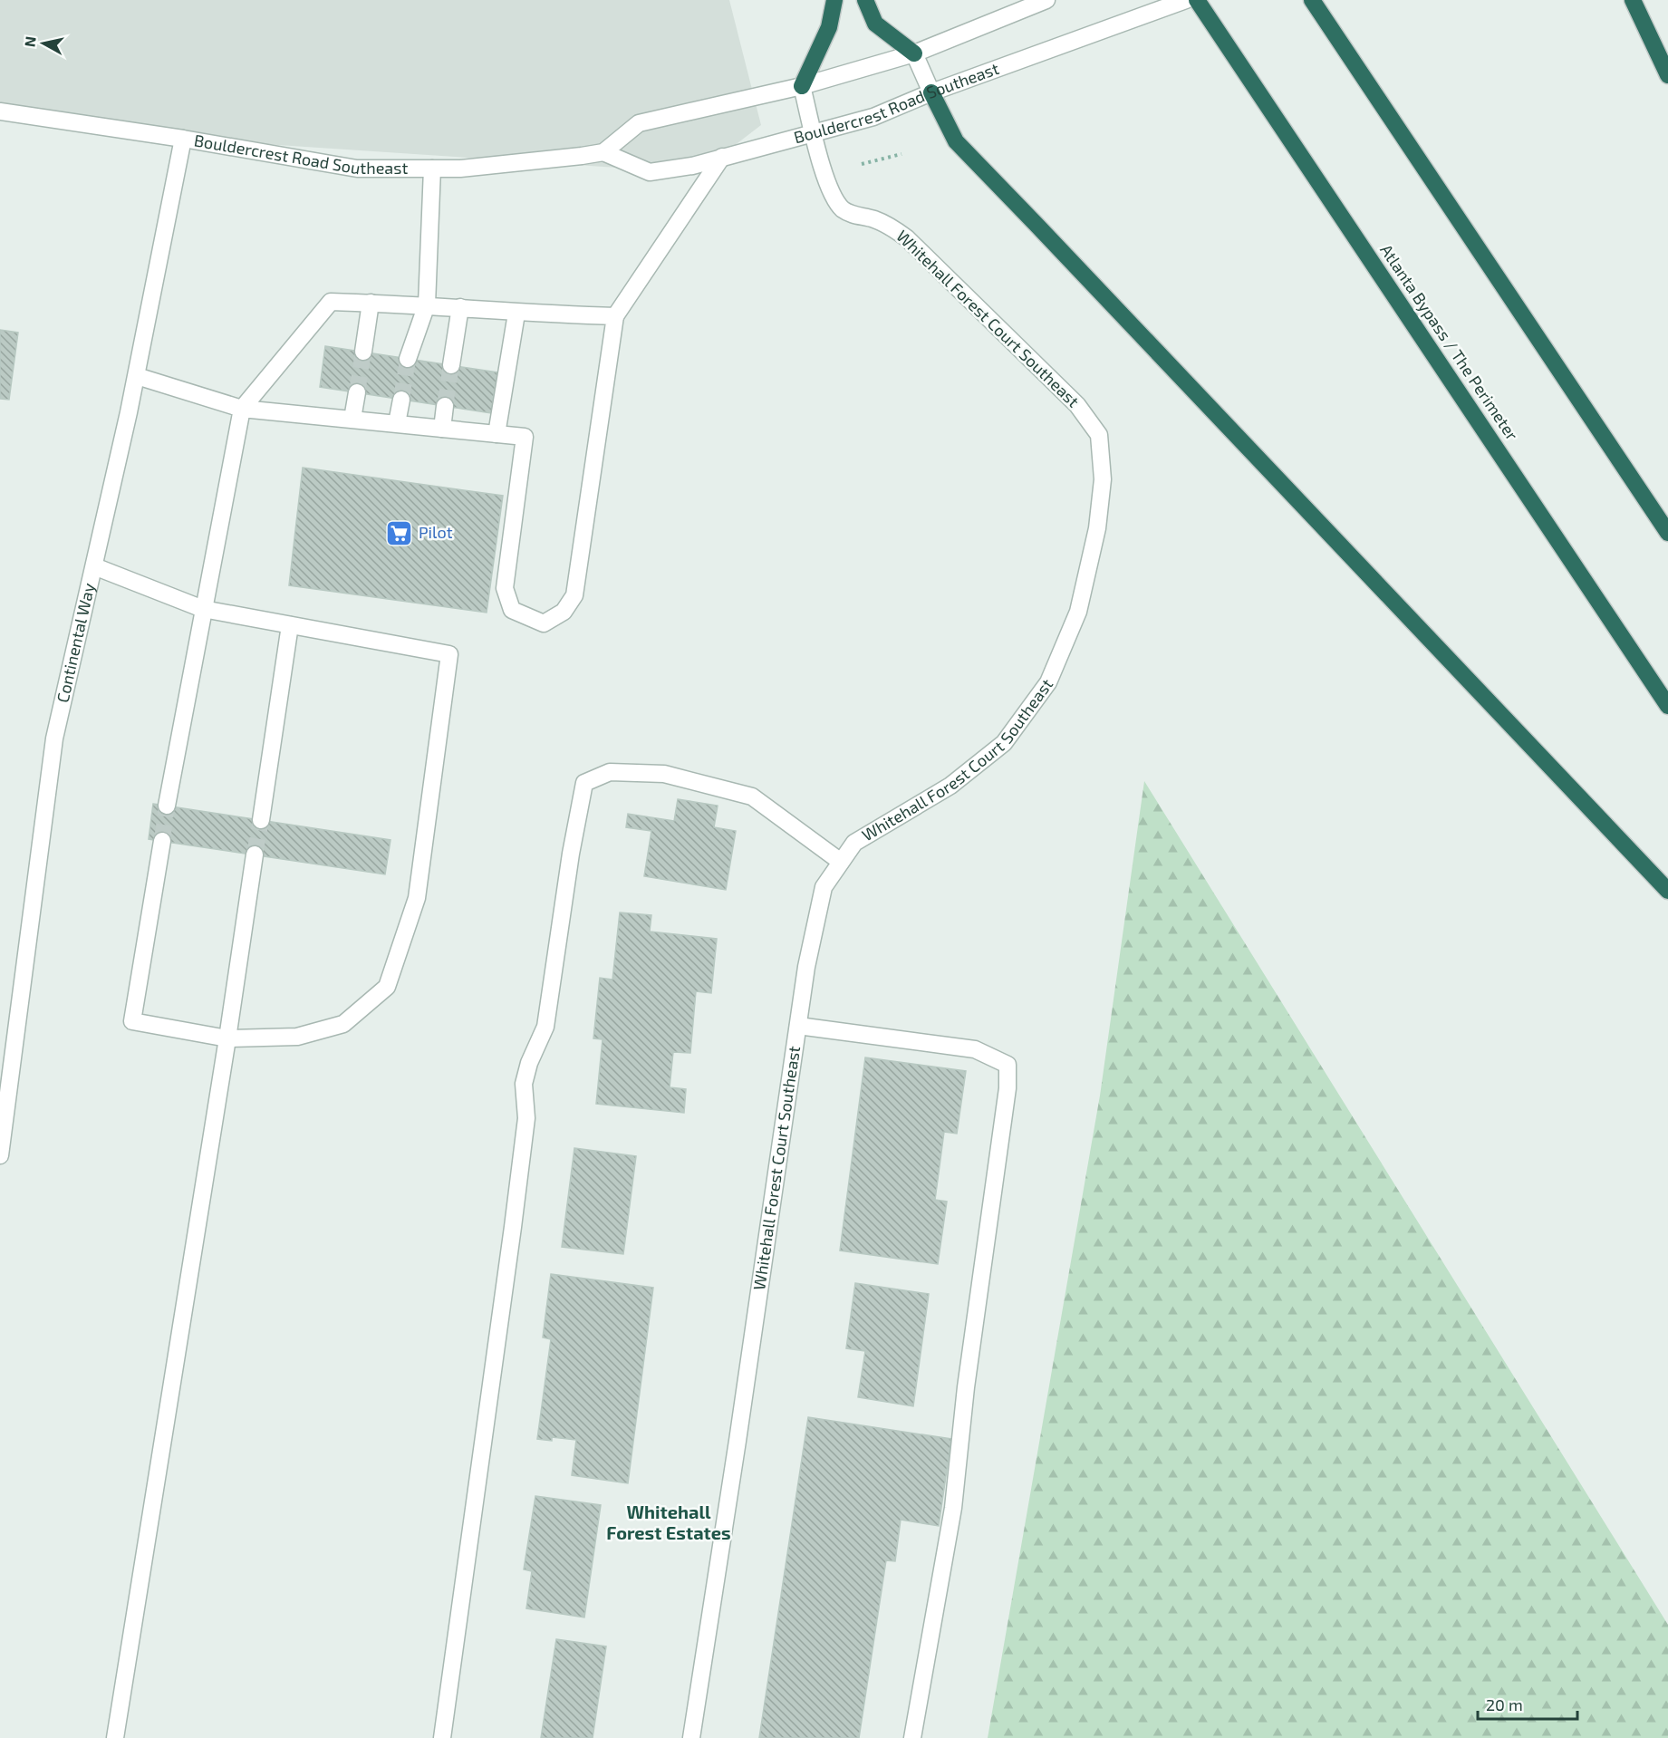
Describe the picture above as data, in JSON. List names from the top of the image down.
{
  "streets": {
    "highway": ["Atlanta Bypass / The Perimeter"],
    "street": ["Bouldercrest Road Southeast", "Whitehall Forest Court Southeast", "Continental Way"]
  },
  "crossings": [
    ["Bouldercrest Road Southeast", "Whitehall Forest Court Southeast"],
    ["Bouldercrest Road Southeast", "Continental Way"]
  ],
  "districts": ["Whitehall Forest Estates"],
  "places": {
    "supermarket": ["Pilot"]
  },
  "scale_bar": "20 m",
  "north": "left"
}
